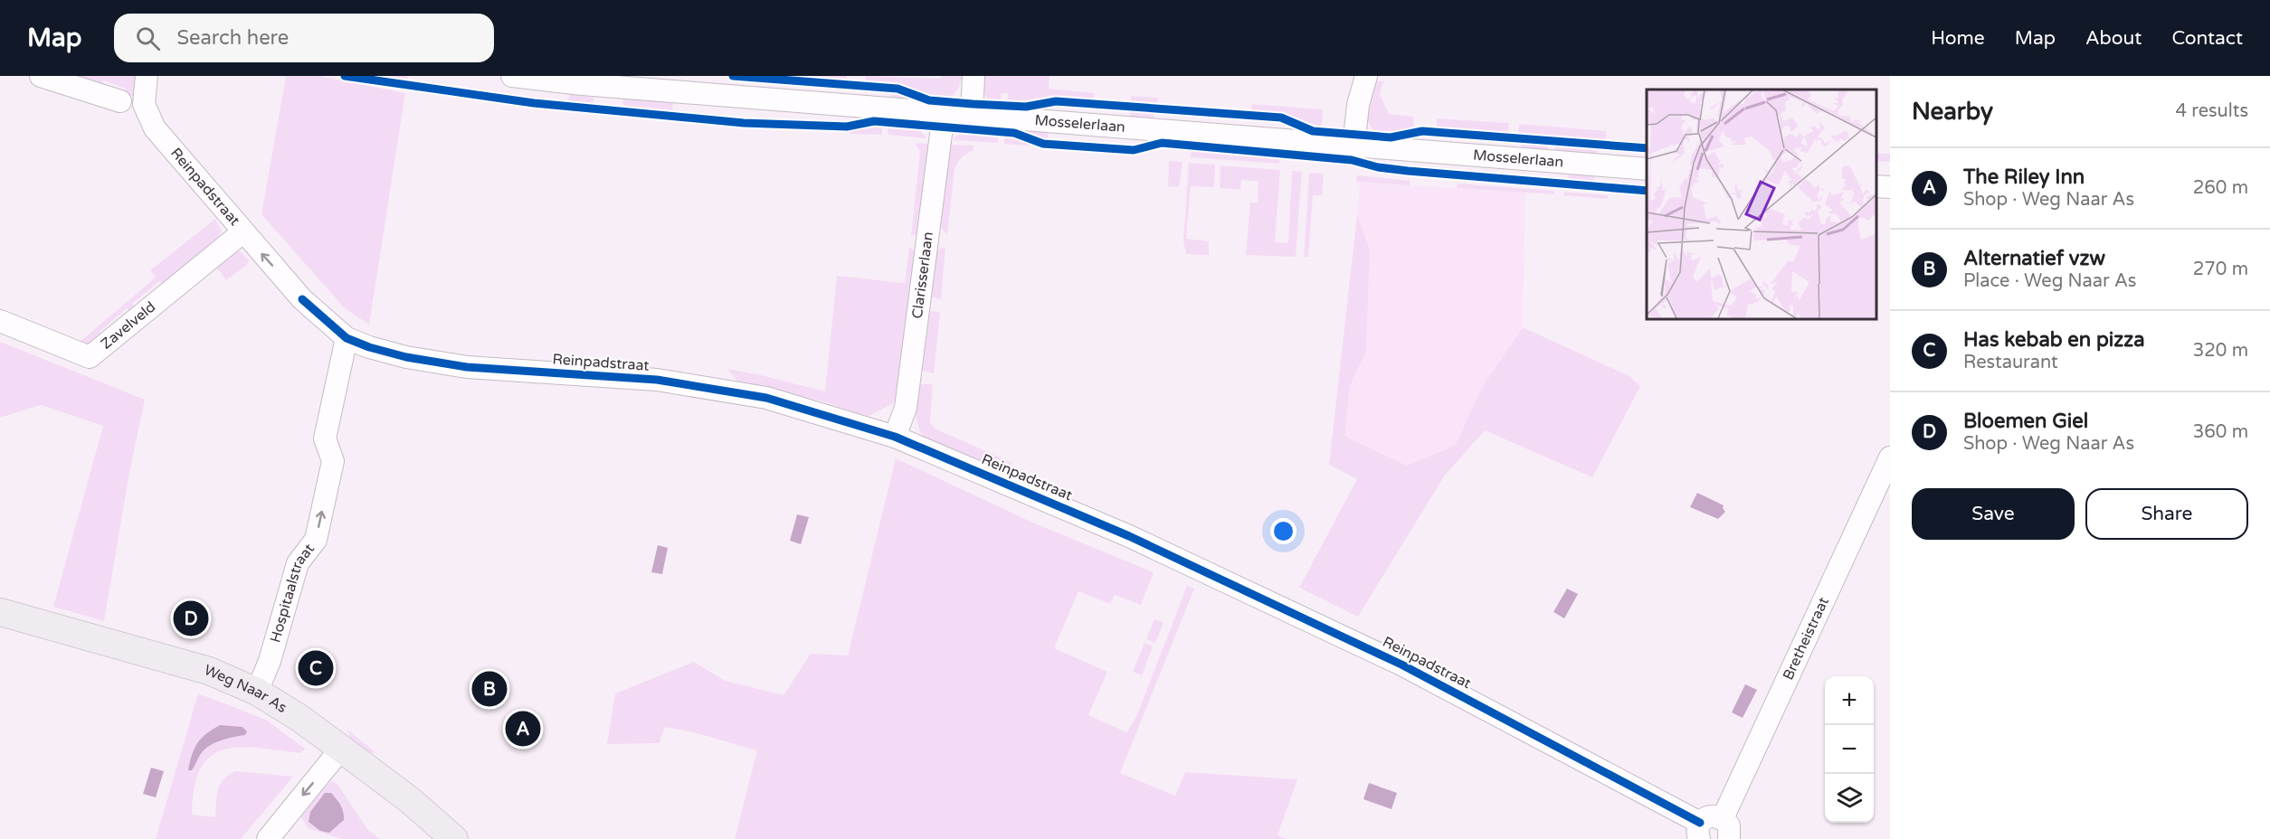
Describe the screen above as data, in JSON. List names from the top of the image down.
{
  "streets": {
    "main road": ["Weg Naar As"],
    "street": [
      "Mosselerlaan",
      "Reinpadstraat",
      "Clarisserlaan",
      "Zavelveld",
      "Hospitaalstraat",
      "Bretheistraat"
    ]
  },
  "crossings": [
    ["Mosselerlaan", "Clarisserlaan"],
    ["Reinpadstraat", "Clarisserlaan"],
    ["Reinpadstraat", "Zavelveld"],
    ["Reinpadstraat", "Hospitaalstraat"],
    ["Hospitaalstraat", "Weg Naar As"]
  ],
  "one_way": ["Hospitaalstraat"],
  "page": {
    "header": "Map",
    "search": "Search here",
    "nav": [
      "Home",
      "Map",
      "About",
      "Contact"
    ],
    "heading": ["Nearby", "4 results"],
    "list": [
      {
        "mark": "A",
        "name": "The Riley Inn",
        "note": "Shop · Weg Naar As",
        "value": "260 m"
      },
      {
        "mark": "B",
        "name": "Alternatief vzw",
        "note": "Place · Weg Naar As",
        "value": "270 m"
      },
      {
        "mark": "C",
        "name": "Has kebab en pizza",
        "note": "Restaurant",
        "value": "320 m"
      },
      {
        "mark": "D",
        "name": "Bloemen Giel",
        "note": "Shop · Weg Naar As",
        "value": "360 m"
      }
    ],
    "buttons": ["Save", "Share"],
    "pins": [
      "D",
      "C",
      "B",
      "A"
    ],
    "map_buttons": ["+", "−"]
  }
}
